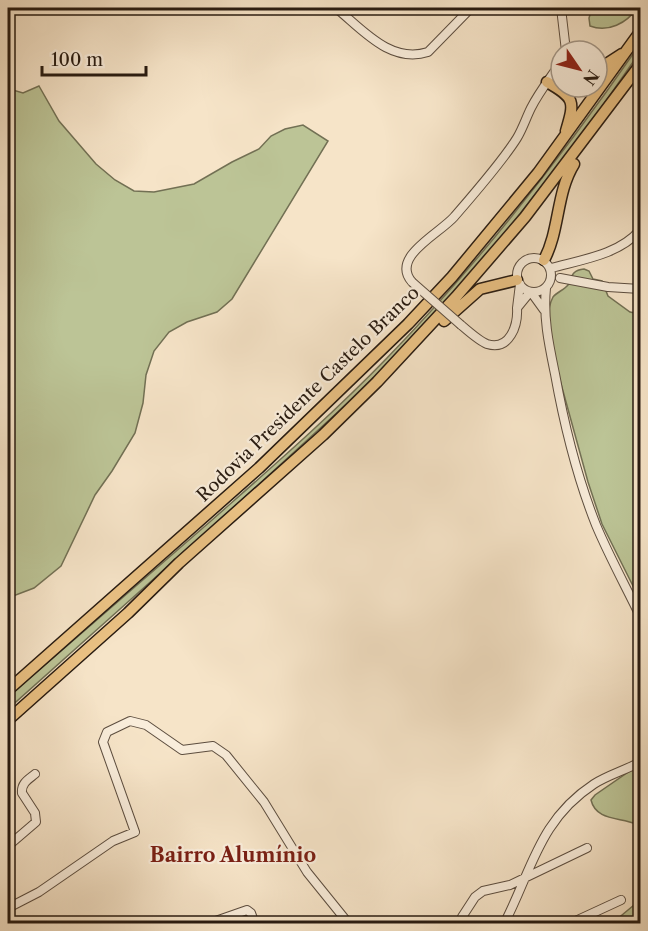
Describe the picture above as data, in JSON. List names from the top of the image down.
{
  "streets": {
    "highway": ["Rodovia Presidente Castelo Branco"]
  },
  "districts": ["Bairro Alumínio"],
  "scale_bar": "100 m",
  "north": "bottom right"
}
